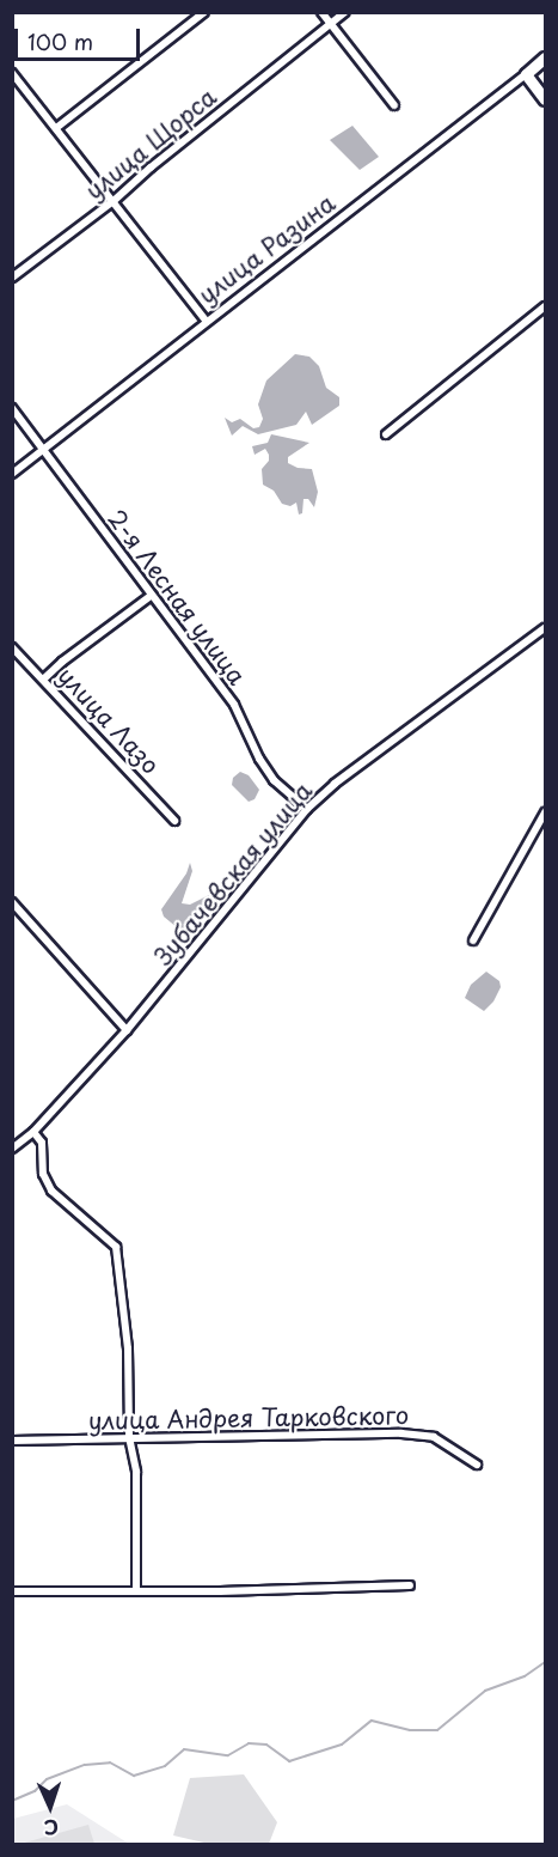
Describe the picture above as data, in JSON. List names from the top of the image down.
{
  "streets": {
    "street": [
      "улица Щорса",
      "улица Разина",
      "2-я Лесная улица",
      "улица Лазо",
      "Зубачевская улица",
      "улица Андрея Тарковского"
    ]
  },
  "crossings": [
    ["улица Разина", "2-я Лесная улица"],
    ["2-я Лесная улица", "Зубачевская улица"]
  ],
  "scale_bar": "100 m",
  "north": "bottom"
}
